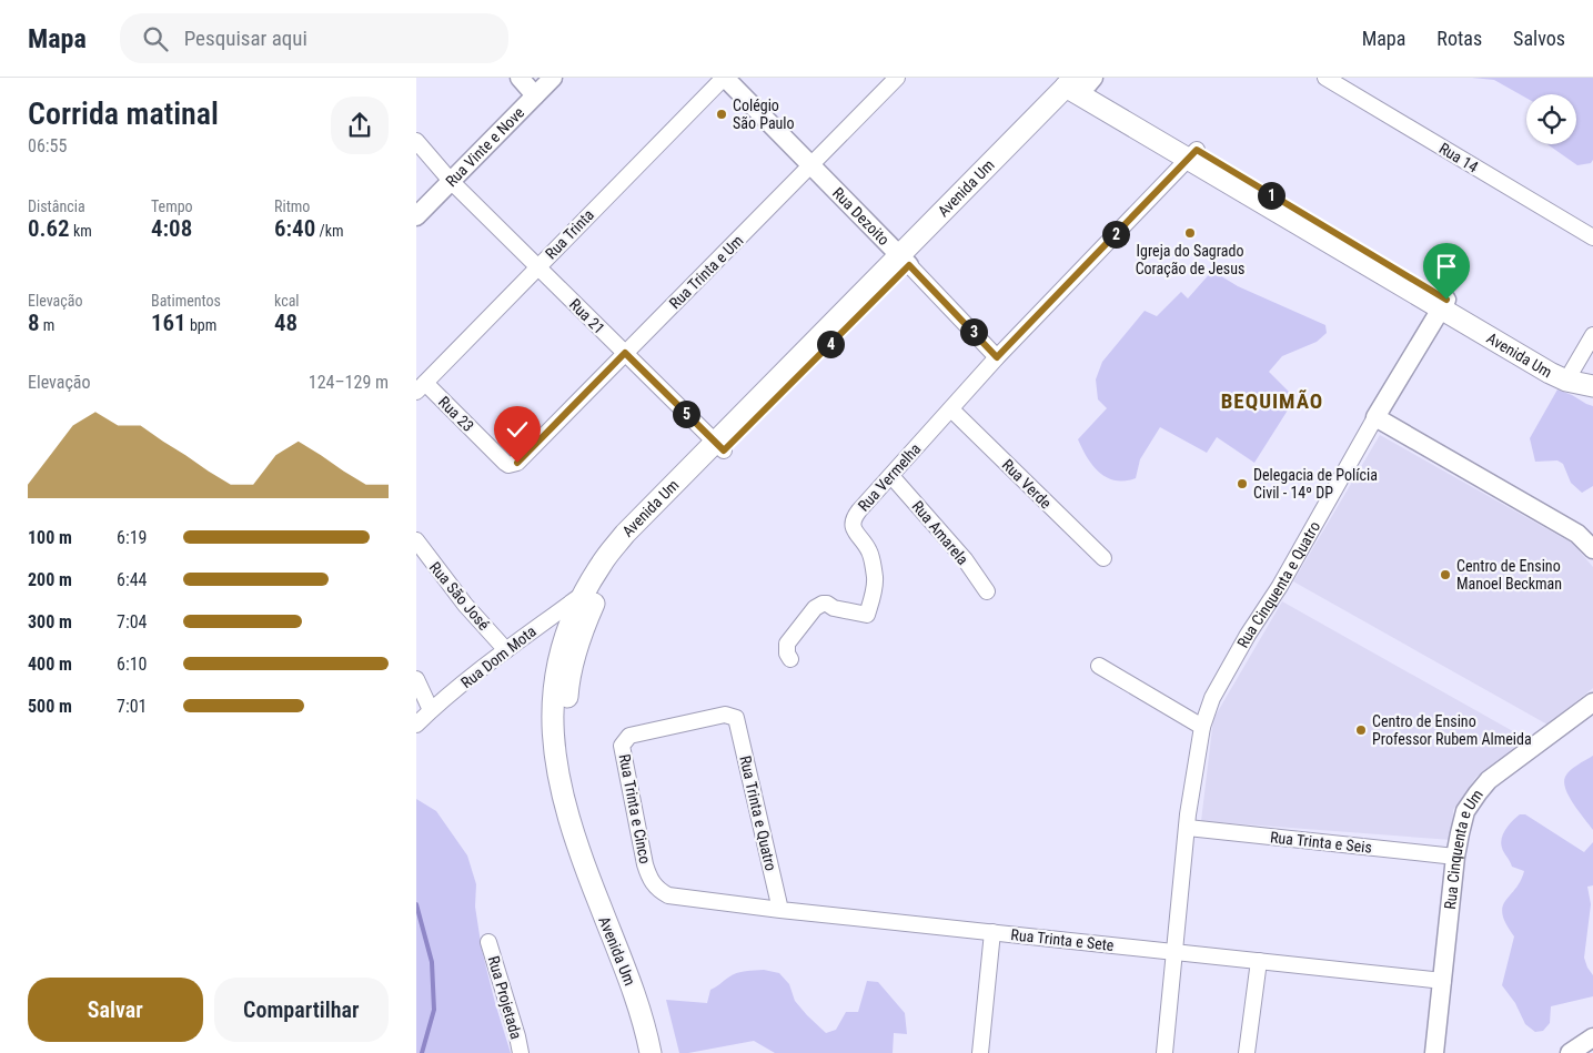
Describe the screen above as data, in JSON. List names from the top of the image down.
{
  "streets": {
    "main road": ["Avenida Um"],
    "street": [
      "Rua Vinte e Nove",
      "Rua 14",
      "Rua Dezoito",
      "Rua Trinta",
      "Rua Trinta e Um",
      "Rua 21",
      "Rua 23",
      "Rua Vermelha",
      "Rua Verde",
      "Rua Amarela",
      "Rua Cinquenta e Quatro",
      "Rua São José",
      "Rua Dom Mota",
      "Rua Trinta e Cinco",
      "Rua Trinta e Quatro",
      "Rua Trinta e Seis",
      "Rua Cinquenta e Um",
      "Rua Trinta e Sete",
      "Rua Projetada"
    ]
  },
  "crossings": [
    ["Rua Vinte e Nove", "Rua 21"],
    ["Avenida Um", "Rua Dezoito"],
    ["Avenida Um", "Rua 21"],
    ["Avenida Um", "Rua Vermelha"],
    ["Avenida Um", "Rua Cinquenta e Quatro"],
    ["Avenida Um", "Rua Dom Mota"],
    ["Rua Dezoito", "Rua Trinta"],
    ["Rua Dezoito", "Rua Trinta e Um"],
    ["Rua Dezoito", "Rua Vermelha"],
    ["Rua Trinta", "Rua 21"],
    ["Rua Trinta", "Rua 23"],
    ["Rua Trinta e Um", "Rua 21"],
    ["Rua Trinta e Um", "Rua 23"],
    ["Rua Vermelha", "Rua Verde"],
    ["Rua Vermelha", "Rua Amarela"],
    ["Rua Cinquenta e Quatro", "Rua Trinta e Seis"],
    ["Rua Cinquenta e Quatro", "Rua Trinta e Sete"],
    ["Rua São José", "Rua Dom Mota"],
    ["Rua Trinta e Cinco", "Rua Trinta e Quatro"],
    ["Rua Trinta e Cinco", "Rua Trinta e Sete"],
    ["Rua Trinta e Quatro", "Rua Trinta e Sete"],
    ["Rua Trinta e Seis", "Rua Cinquenta e Um"],
    ["Rua Cinquenta e Um", "Rua Trinta e Sete"]
  ],
  "districts": ["BEQUIMÃO"],
  "places": [
    "Colégio São Paulo",
    "Igreja do Sagrado Coração de Jesus",
    "Delegacia de Polícia Civil - 14º DP",
    "Centro de Ensino Manoel Beckman",
    "Centro de Ensino Professor Rubem Almeida"
  ],
  "page": {
    "header": "Mapa",
    "search": "Pesquisar aqui",
    "nav": ["Mapa", "Rotas", "Salvos"],
    "heading": ["Corrida matinal", "06:55"],
    "stats": [
      ["Distância", "0.62 km"],
      ["Tempo", "4:08"],
      ["Ritmo", "6:40 /km"],
      ["Elevação", "8 m"],
      ["Batimentos", "161 bpm"],
      ["kcal", "48"]
    ],
    "pins": [
      "1",
      "2",
      "3",
      "4",
      "5"
    ],
    "chart": ["Elevação", "124–129 m"],
    "list": [
      {
        "name": "100 m",
        "note": "6:19"
      },
      {
        "name": "200 m",
        "note": "6:44"
      },
      {
        "name": "300 m",
        "note": "7:04"
      },
      {
        "name": "400 m",
        "note": "6:10"
      },
      {
        "name": "500 m",
        "note": "7:01"
      }
    ],
    "buttons": ["Salvar", "Compartilhar"]
  }
}
